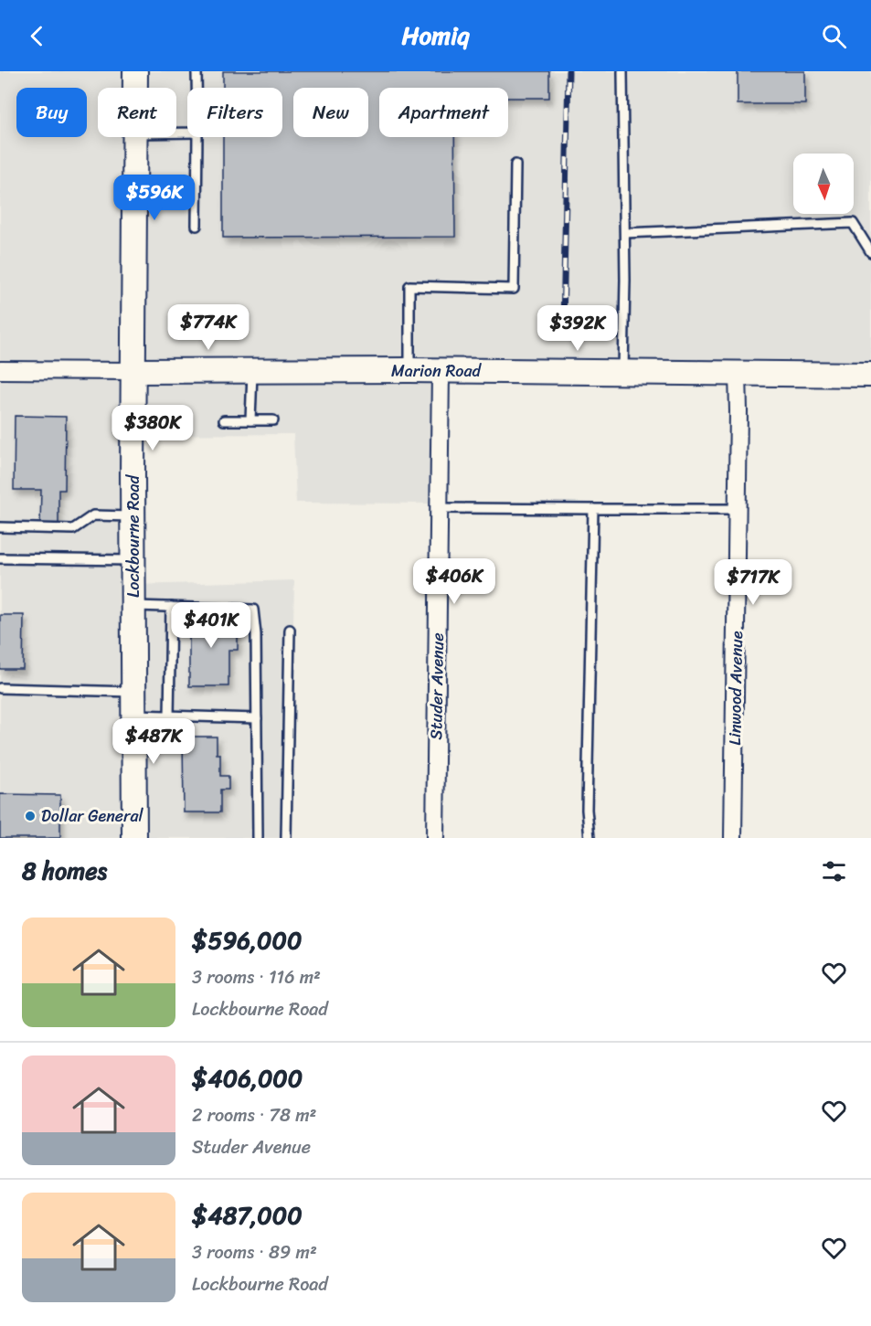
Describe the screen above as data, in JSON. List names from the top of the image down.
{
  "streets": {
    "main road": ["Marion Road", "Lockbourne Road"],
    "street": ["Studer Avenue", "Linwood Avenue"]
  },
  "crossings": [
    ["Marion Road", "Lockbourne Road"],
    ["Marion Road", "Studer Avenue"],
    ["Marion Road", "Linwood Avenue"]
  ],
  "places": ["Dollar General"],
  "north": "bottom",
  "page": {
    "header": "Homiq",
    "chip": [
      "Buy",
      "Rent",
      "Filters",
      "New",
      "Apartment"
    ],
    "price": [
      "$596K",
      "$774K",
      "$392K",
      "$380K",
      "$406K",
      "$717K",
      "$401K",
      "$487K"
    ],
    "heading": "8 homes",
    "list": [
      {
        "name": "$596,000",
        "note": "3 rooms · 116 m² · Lockbourne Road"
      },
      {
        "name": "$406,000",
        "note": "2 rooms · 78 m² · Studer Avenue"
      },
      {
        "name": "$487,000",
        "note": "3 rooms · 89 m² · Lockbourne Road"
      }
    ]
  }
}
